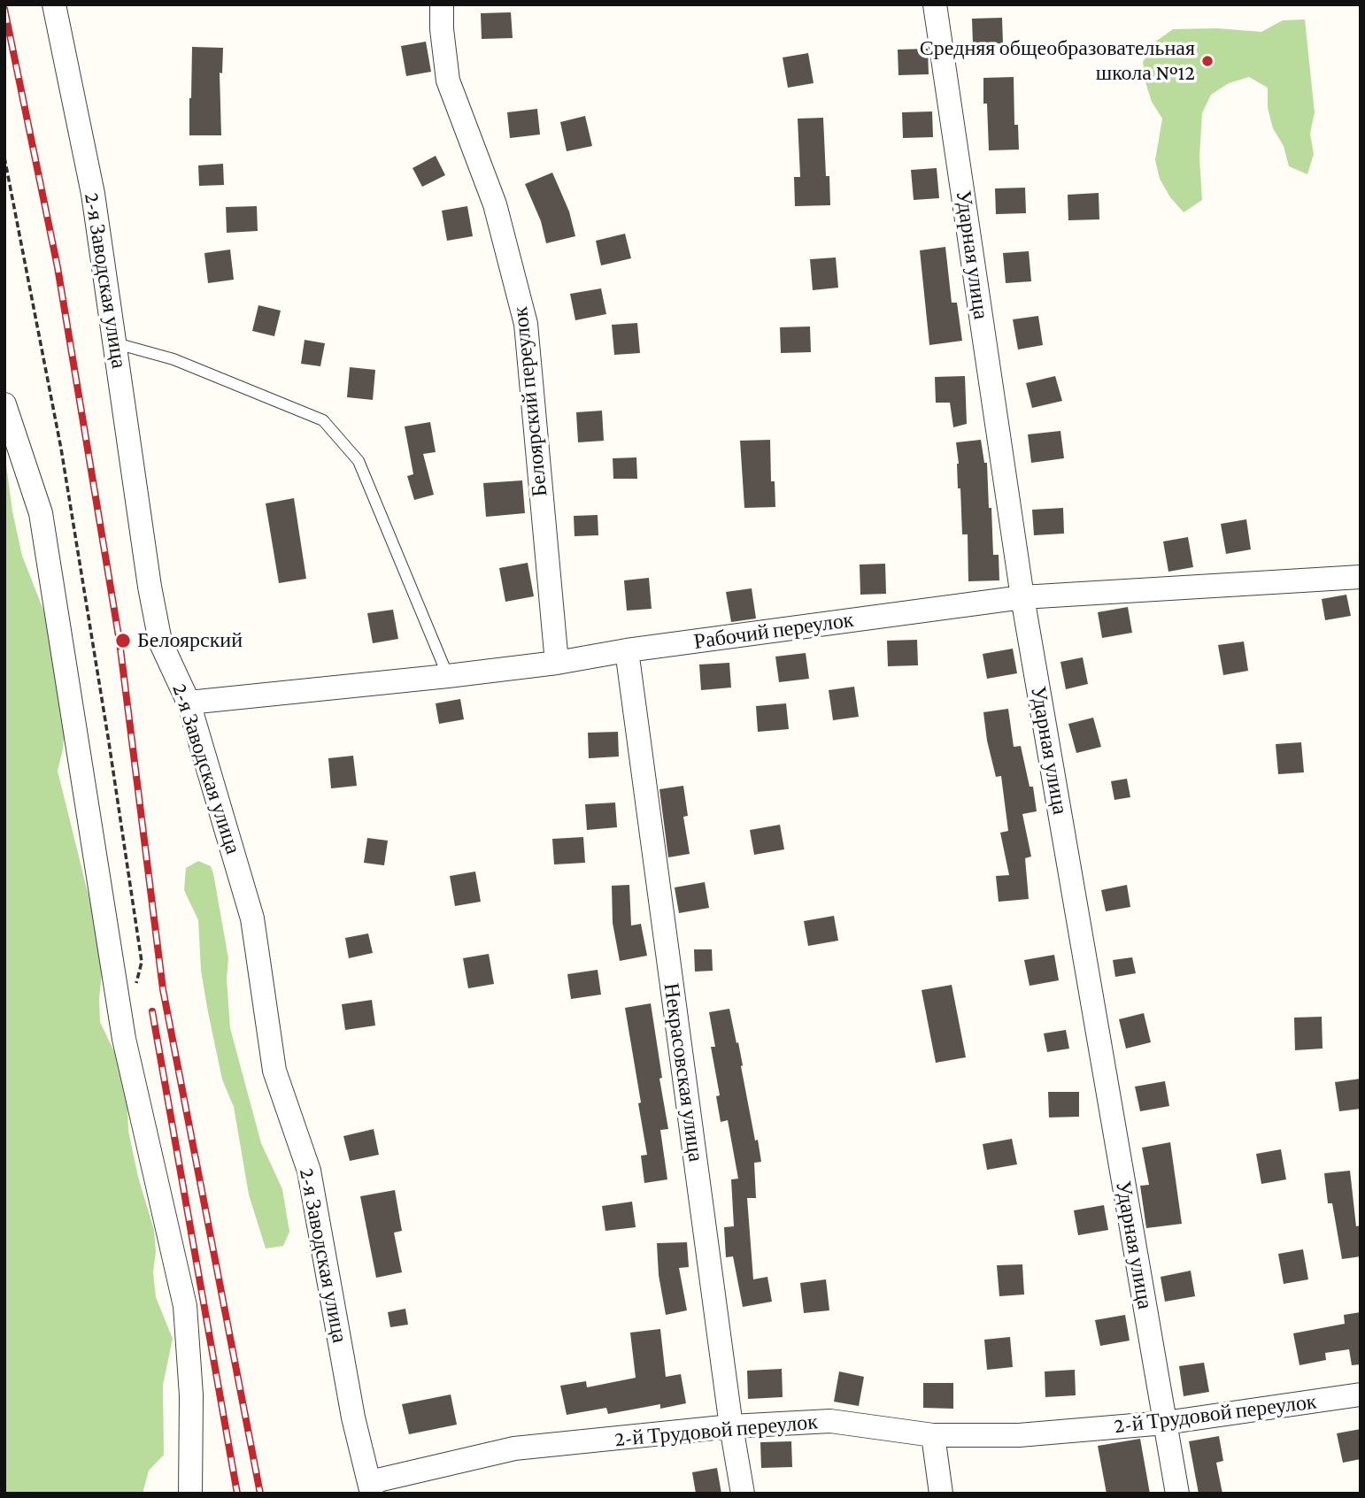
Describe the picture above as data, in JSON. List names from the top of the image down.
{
  "streets": {
    "street": [
      "Ударная улица",
      "2-я Заводская улица",
      "Белоярский переулок",
      "Рабочий переулок",
      "Некрасовская улица",
      "2-й Трудовой переулок"
    ]
  },
  "crossings": [
    ["Ударная улица", "Рабочий переулок"],
    ["Ударная улица", "2-й Трудовой переулок"],
    ["2-я Заводская улица", "Рабочий переулок"],
    ["2-я Заводская улица", "2-й Трудовой переулок"],
    ["Белоярский переулок", "Рабочий переулок"],
    ["Рабочий переулок", "Некрасовская улица"],
    ["Некрасовская улица", "2-й Трудовой переулок"]
  ],
  "places": ["Средняя общеобразовательная школа №12", "Белоярский"]
}
